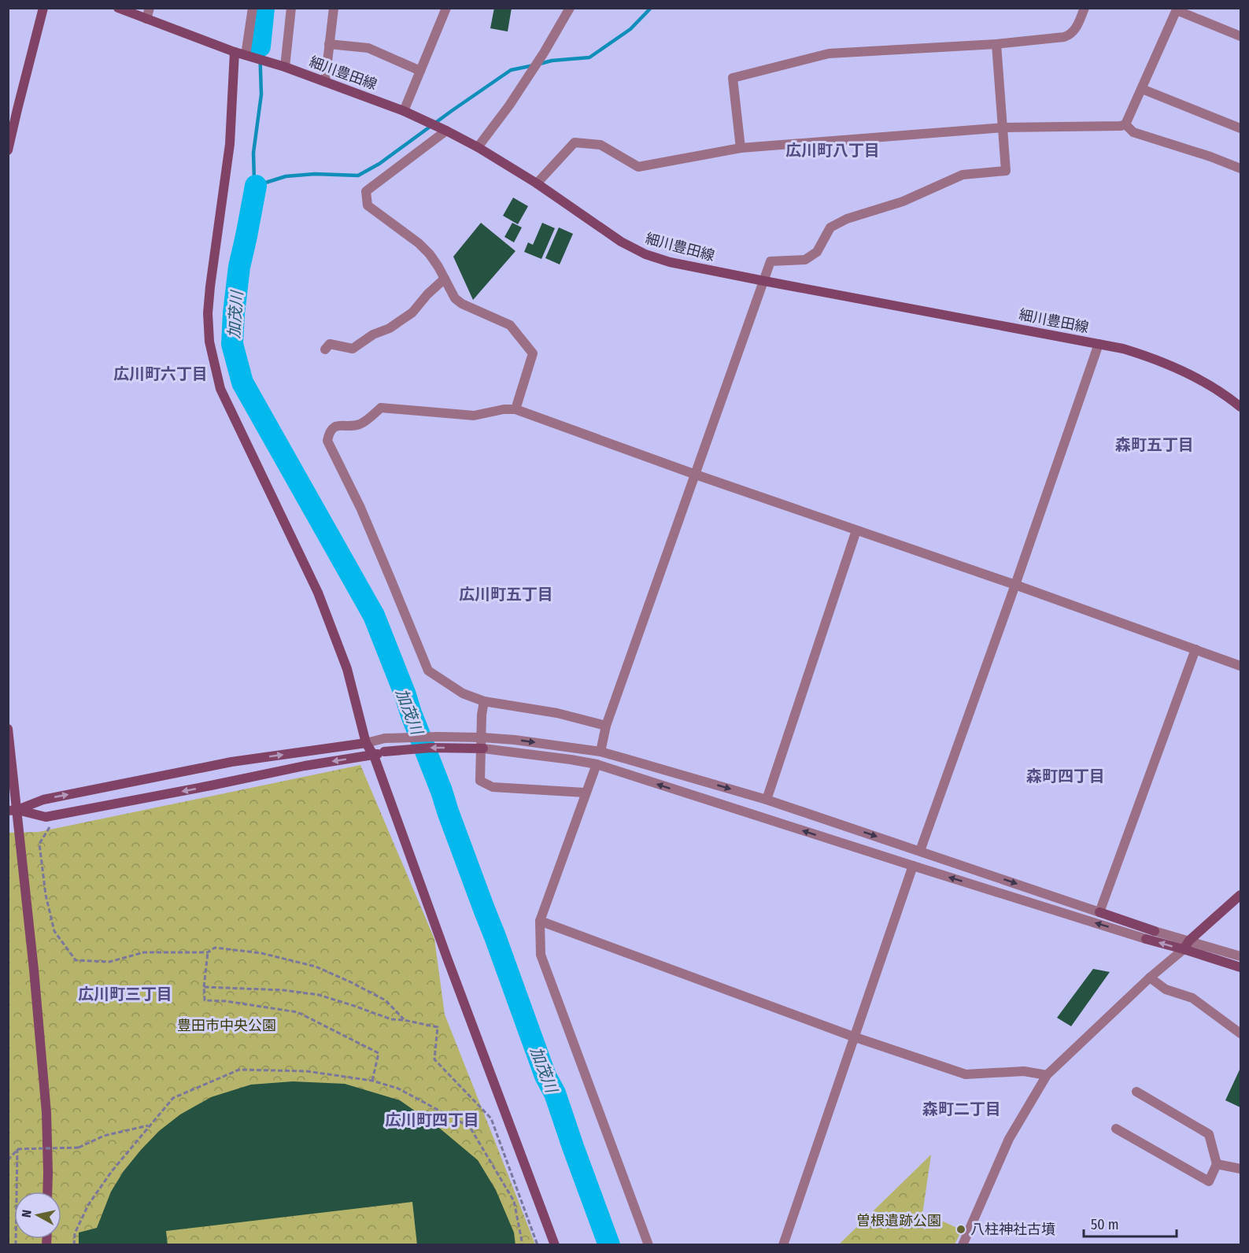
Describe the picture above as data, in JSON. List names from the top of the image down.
{
  "streets": {
    "street": ["細川豊田線"]
  },
  "districts": [
    "広川町八丁目",
    "広川町六丁目",
    "森町五丁目",
    "広川町五丁目",
    "森町四丁目",
    "広川町三丁目",
    "森町二丁目",
    "広川町四丁目"
  ],
  "water": ["加茂川"],
  "parks": ["豊田市中央公園", "曽根遺跡公園"],
  "places": ["八柱神社古墳"],
  "scale_bar": "50 m",
  "north": "left"
}
